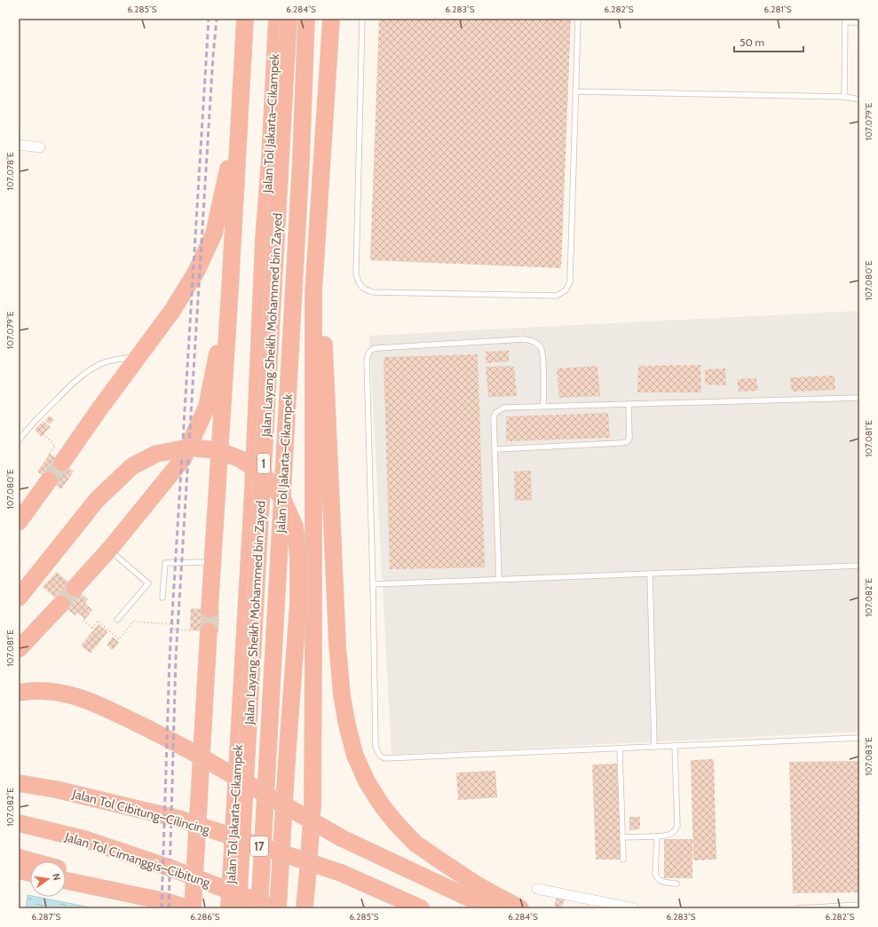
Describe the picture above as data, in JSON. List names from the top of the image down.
{
  "streets": {
    "highway": [
      "Jalan Tol Jakarta–Cikampek",
      "Jalan Layang Sheikh Mohammed bin Zayed",
      "1",
      "Jalan Tol Cibitung–Cilincing",
      "17",
      "Jalan Tol Cimanggis–Cibitung"
    ]
  },
  "scale_bar": "50 m",
  "north": "right",
  "coordinates": [
    "6.285°S",
    "6.284°S",
    "6.283°S",
    "6.282°S",
    "6.281°S",
    "107.079°E",
    "107.078°E",
    "107.080°E",
    "107.081°E",
    "107.082°E",
    "107.083°E",
    "6.287°S",
    "6.286°S"
  ]
}
